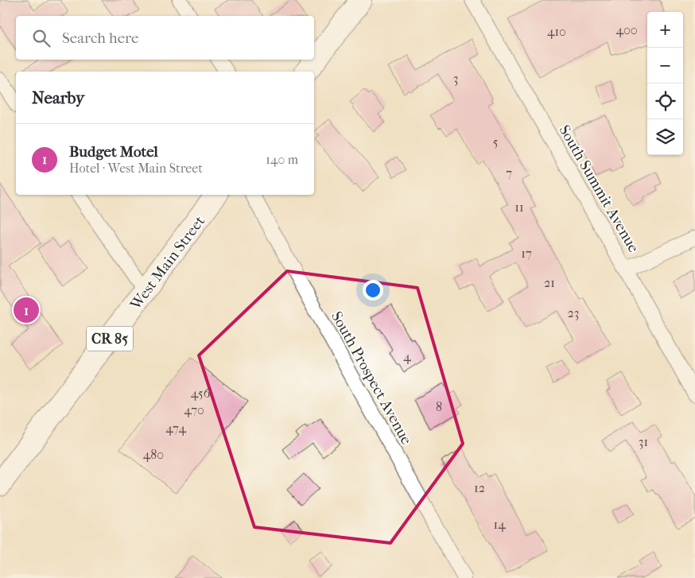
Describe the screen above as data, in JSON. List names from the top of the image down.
{
  "streets": {
    "main road": ["West Main Street", "CR 85"],
    "street": ["South Summit Avenue", "South Prospect Avenue"]
  },
  "house_numbers": [
    "400",
    "410",
    "3",
    "5",
    "7",
    "11",
    "17",
    "21",
    "23",
    "4",
    "456",
    "8",
    "470",
    "474",
    "31",
    "480",
    "12",
    "14"
  ],
  "page": {
    "map_buttons": ["+", "−"],
    "search": "Search here",
    "heading": "Nearby",
    "list": [
      {
        "mark": "1",
        "name": "Budget Motel",
        "note": "Hotel · West Main Street",
        "value": "140 m"
      }
    ],
    "pins": "1"
  }
}
